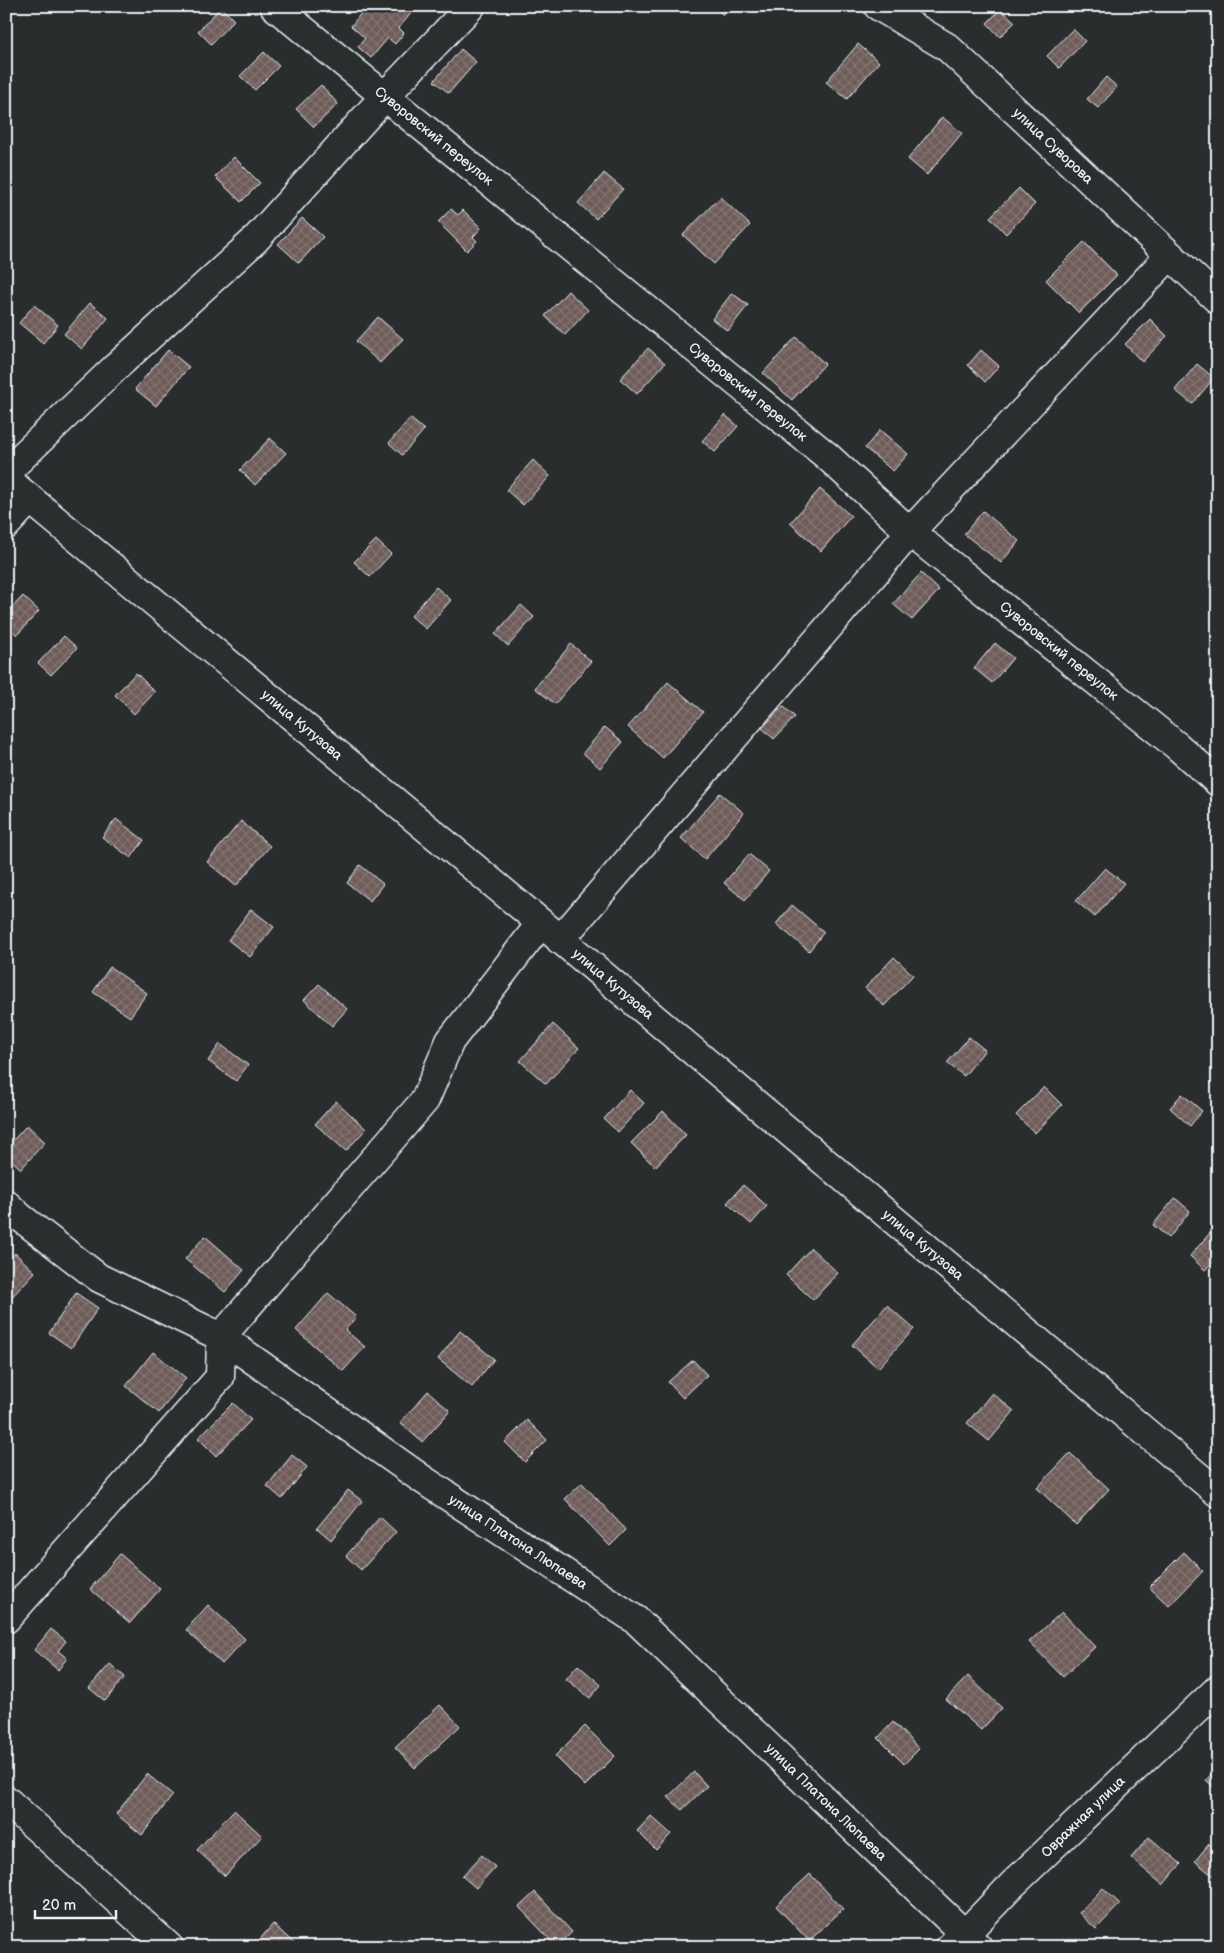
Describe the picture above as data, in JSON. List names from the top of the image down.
{
  "streets": {
    "street": [
      "Суворовский переулок",
      "улица Суворова",
      "улица Кутузова",
      "улица Платона Люпаева",
      "Овражная улица"
    ]
  },
  "crossings": [
    ["улица Платона Люпаева", "Овражная улица"]
  ],
  "scale_bar": "20 m"
}
